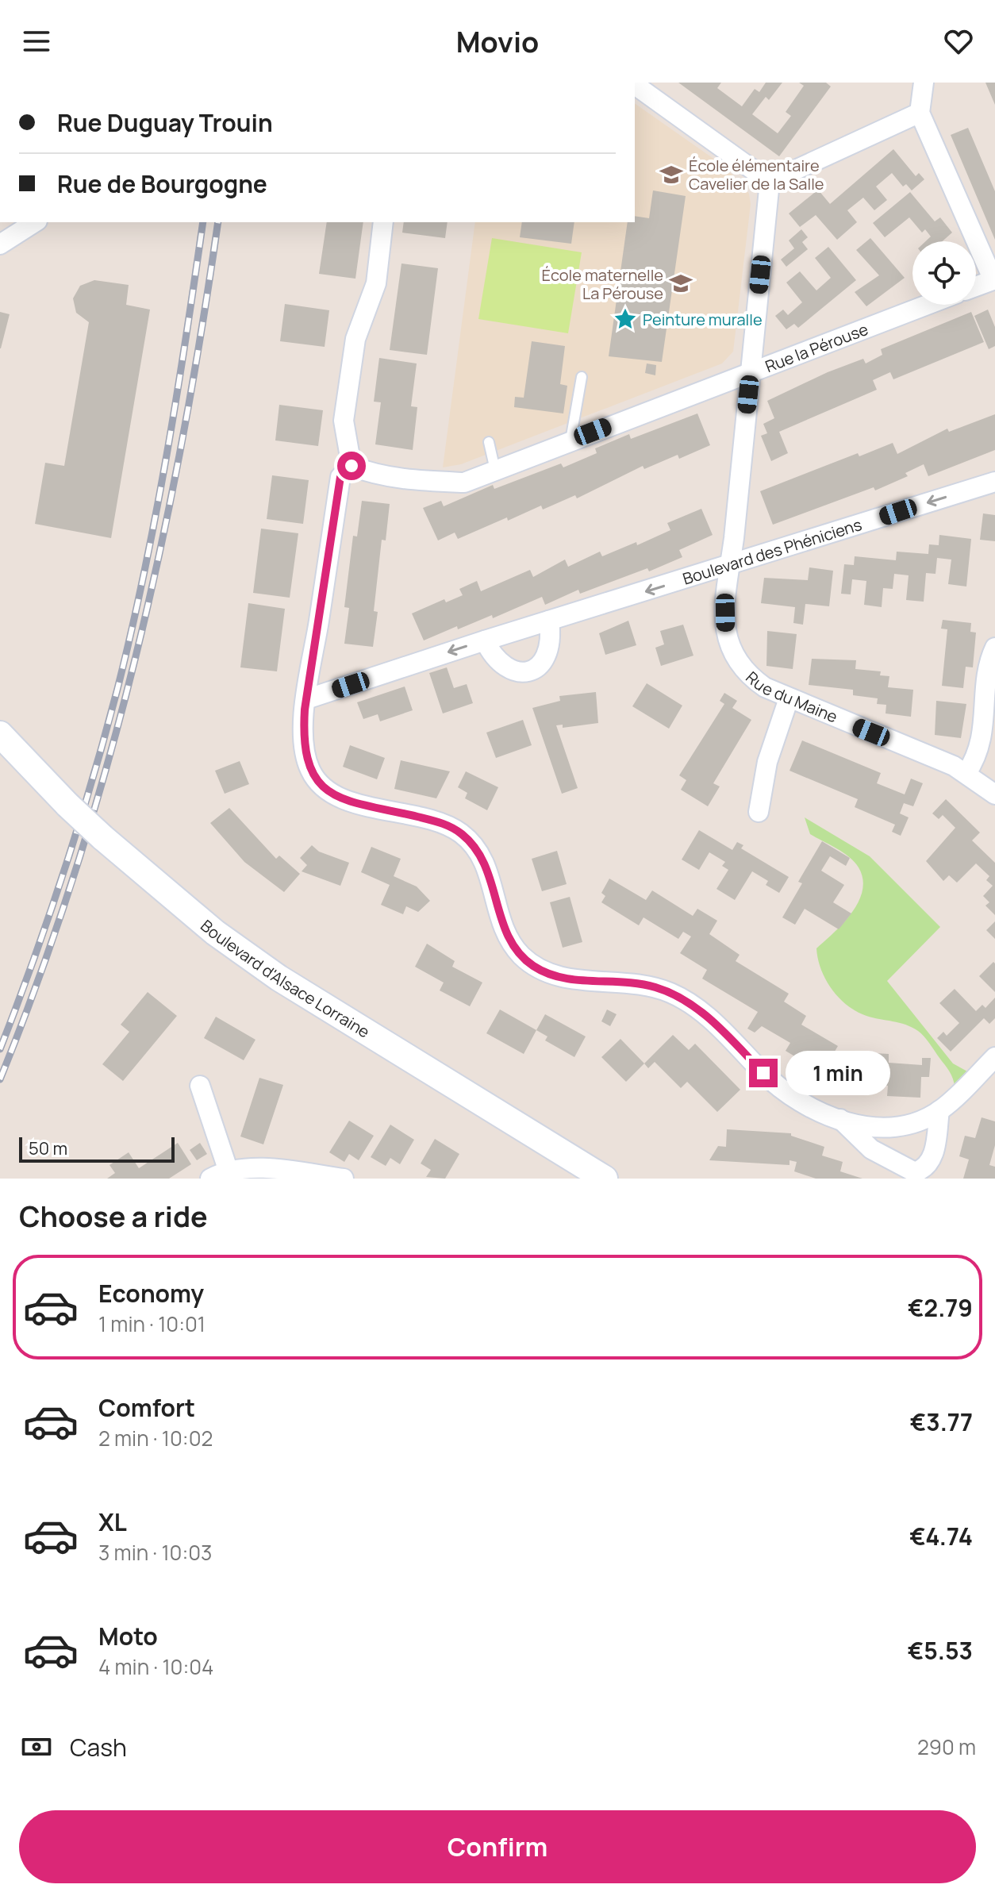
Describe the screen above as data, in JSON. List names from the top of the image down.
{
  "streets": {
    "main road": ["Boulevard d'Alsace Lorraine"],
    "street": ["Rue la Pérouse", "Boulevard des Phéniciens", "Rue du Maine"]
  },
  "crossings": [
    ["Rue la Pérouse", "Rue du Maine"],
    ["Boulevard des Phéniciens", "Rue du Maine"]
  ],
  "one_way": ["Boulevard des Phéniciens"],
  "places": {
    "school or university": ["École élémentaire Cavelier de la Salle", "École maternelle La Pérouse"],
    "place": ["Peinture muralle"]
  },
  "scale_bar": "50 m",
  "page": {
    "header": "Movio",
    "banner": ["Rue Duguay Trouin", "Rue de Bourgogne"],
    "bubble": "1 min",
    "scale": "50 m",
    "heading": "Choose a ride",
    "list": [
      {
        "name": "Economy",
        "note": "1 min · 10:01",
        "value": "€2.79"
      },
      {
        "name": "Comfort",
        "note": "2 min · 10:02",
        "value": "€3.77"
      },
      {
        "name": "XL",
        "note": "3 min · 10:03",
        "value": "€4.74"
      },
      {
        "name": "Moto",
        "note": "4 min · 10:04",
        "value": "€5.53"
      }
    ],
    "pay": ["Cash", "290 m"],
    "buttons": "Confirm"
  }
}
